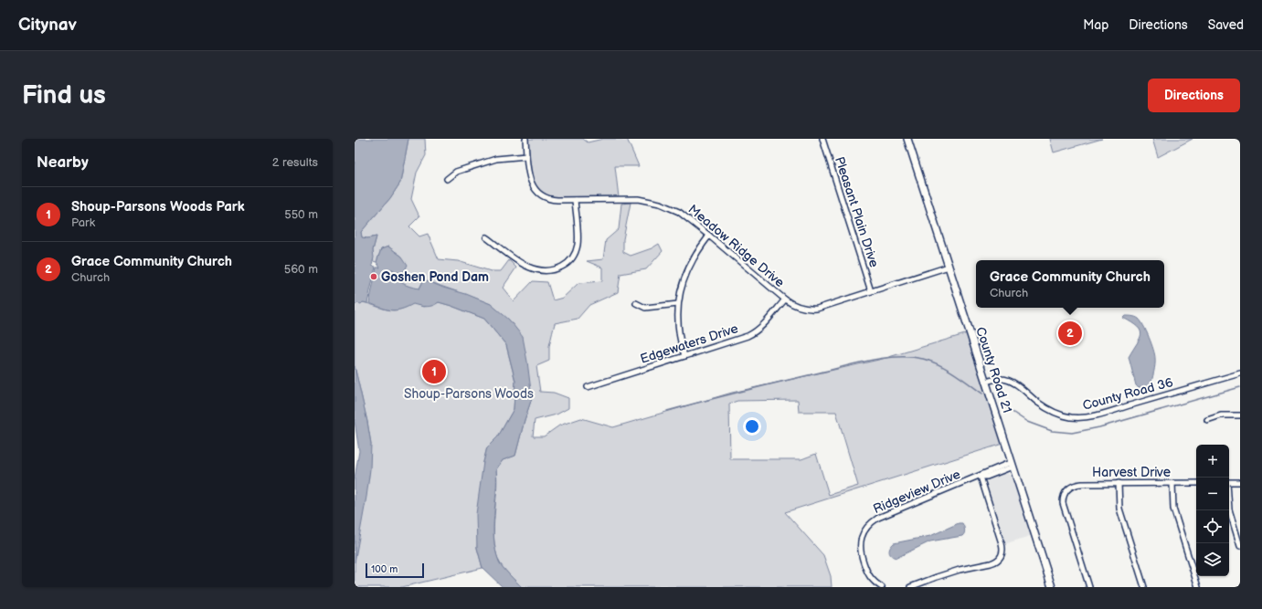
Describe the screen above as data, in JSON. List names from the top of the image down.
{
  "streets": {
    "street": [
      "Pleasant Plain Drive",
      "Meadow Ridge Drive",
      "Edgewaters Drive",
      "County Road 21",
      "County Road 36",
      "Harvest Drive",
      "Ridgeview Drive"
    ]
  },
  "crossings": [
    ["Pleasant Plain Drive", "Meadow Ridge Drive"],
    ["Meadow Ridge Drive", "Edgewaters Drive"],
    ["Meadow Ridge Drive", "County Road 21"],
    ["County Road 21", "County Road 36"],
    ["County Road 21", "Ridgeview Drive"]
  ],
  "parks": ["Shoup-Parsons Woods"],
  "places": ["Goshen Pond Dam"],
  "scale_bar": "100 m",
  "page": {
    "header": "Citynav",
    "nav": ["Map", "Directions", "Saved"],
    "buttons": "Directions",
    "title": "Find us",
    "heading": ["Nearby", "2 results"],
    "list": [
      {
        "mark": "1",
        "name": "Shoup-Parsons Woods Park",
        "note": "Park",
        "value": "550 m"
      },
      {
        "mark": "2",
        "name": "Grace Community Church",
        "note": "Church",
        "value": "560 m"
      }
    ],
    "popup": ["Grace Community Church", "Church"],
    "pins": ["2", "1"],
    "map_buttons": ["+", "−"],
    "scale": "100 m"
  }
}
